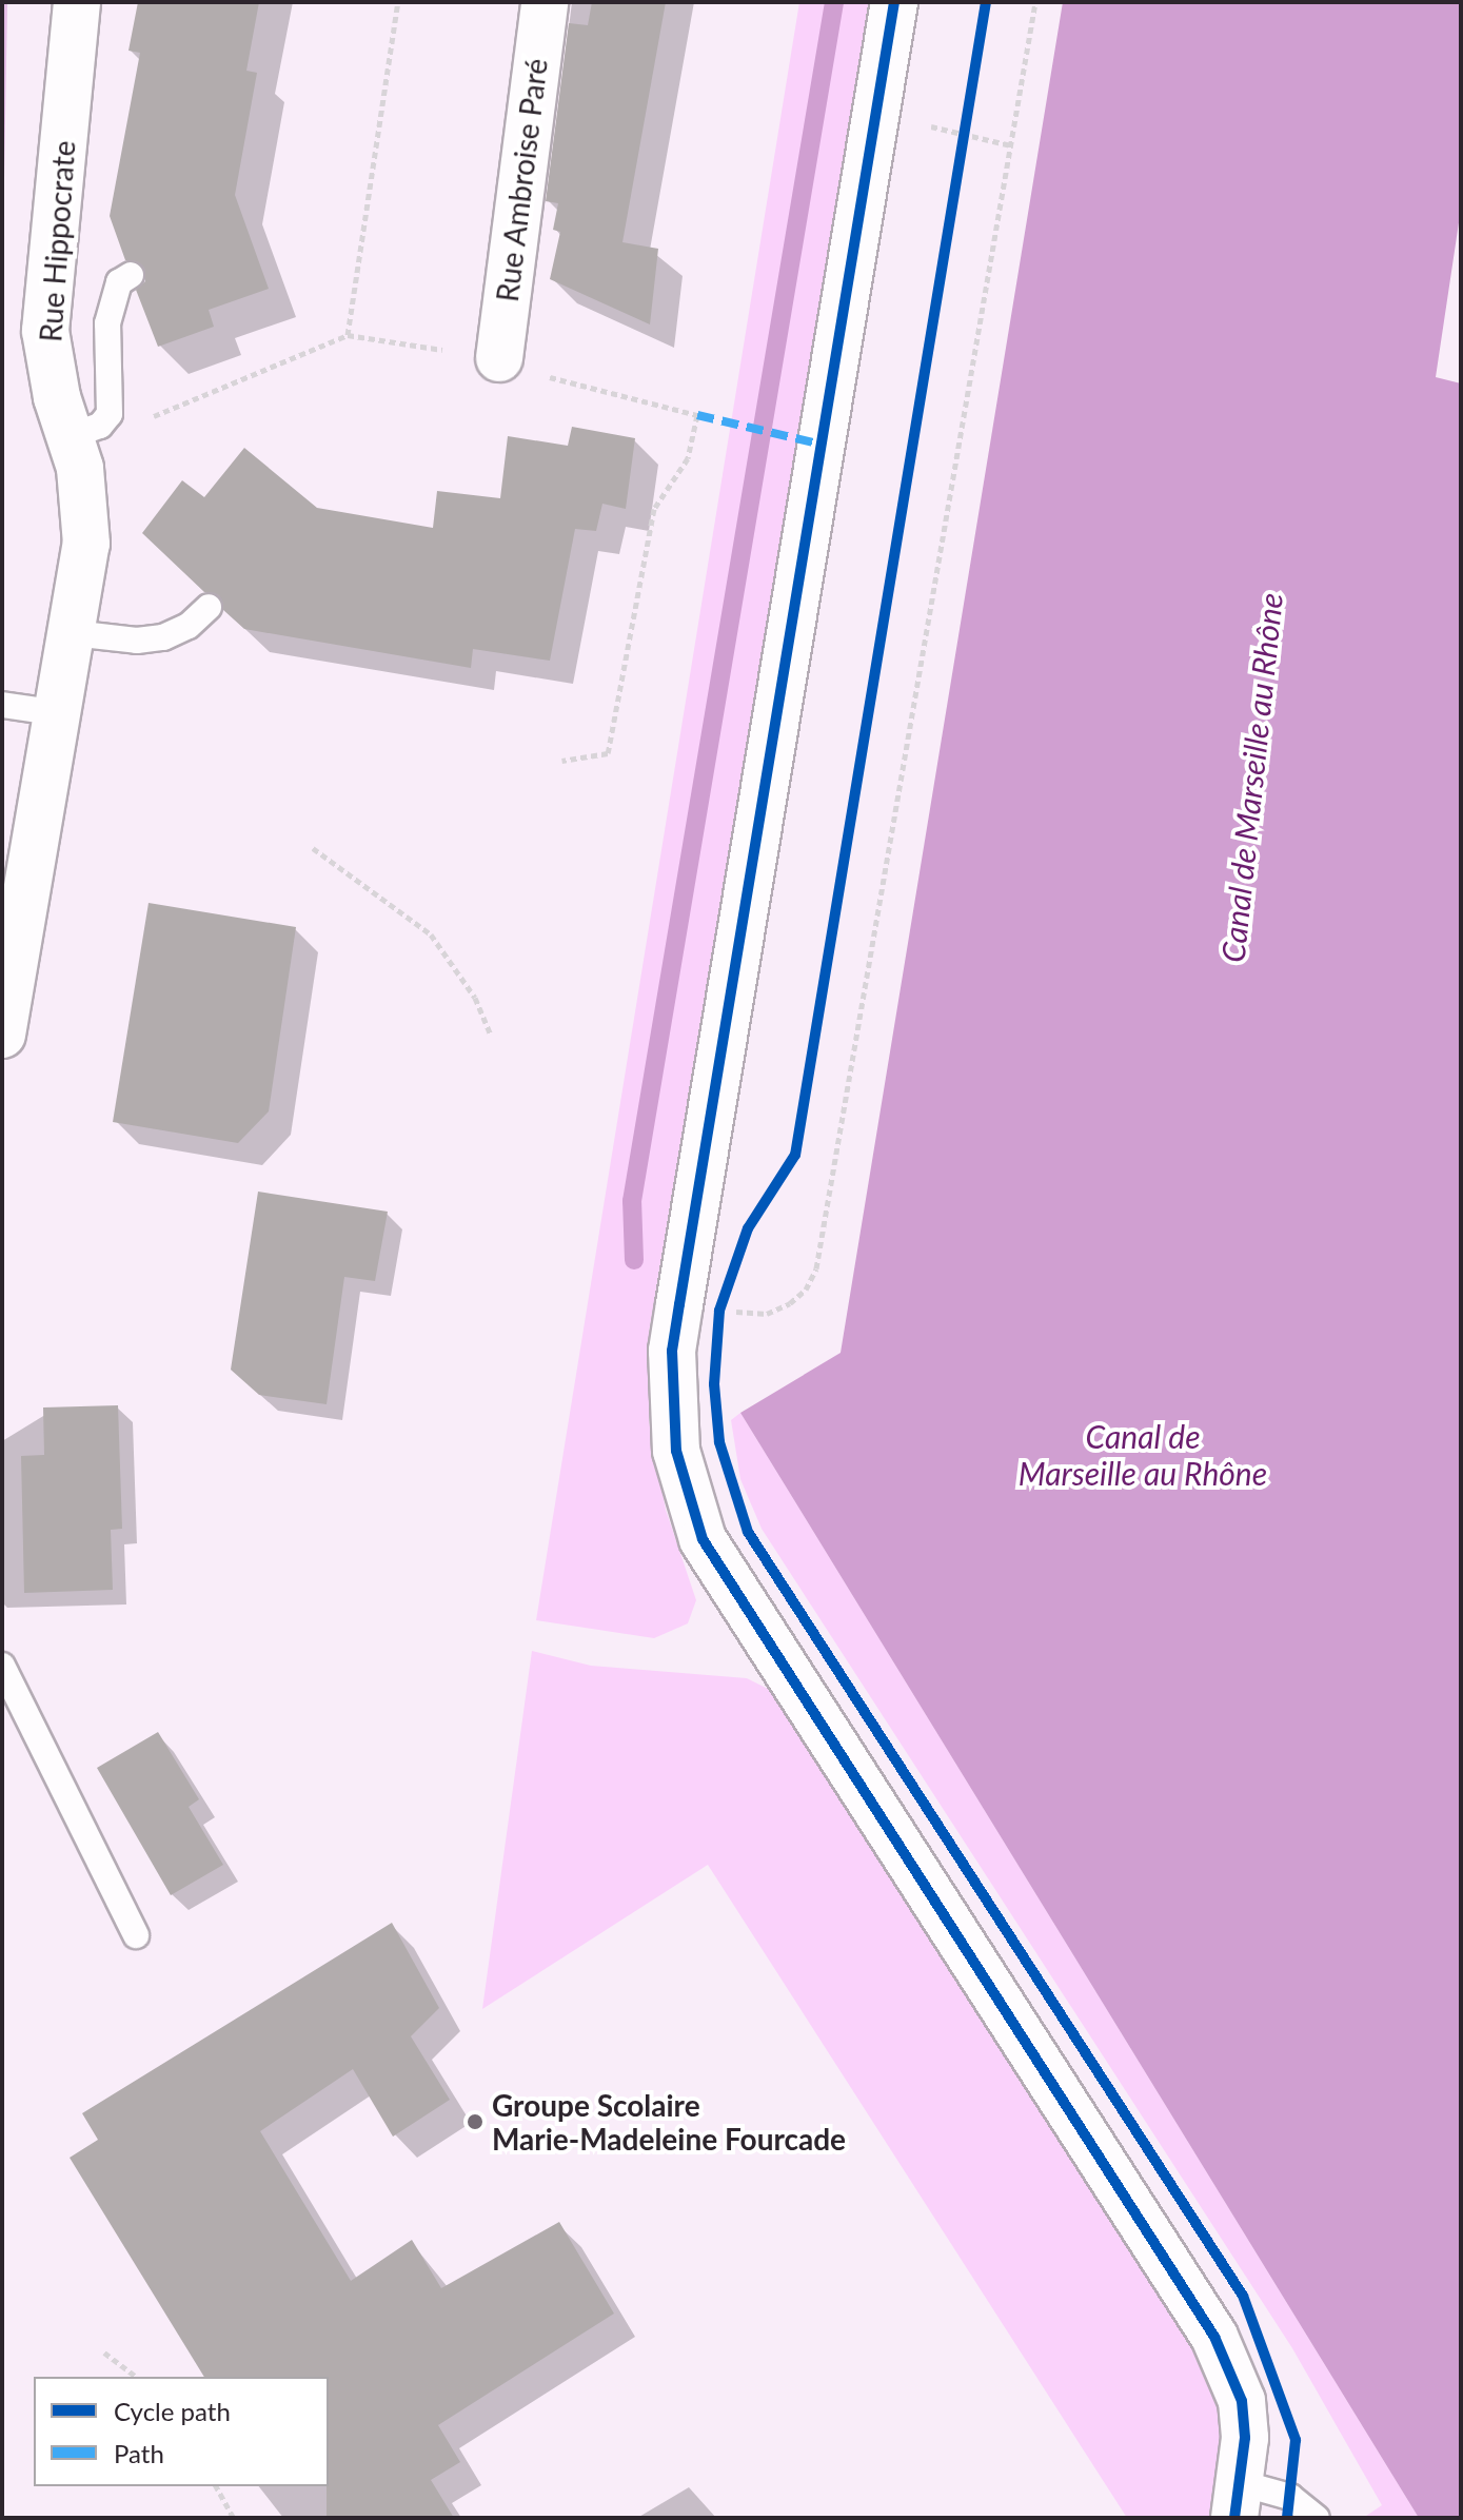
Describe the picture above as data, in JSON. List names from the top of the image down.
{
  "streets": {
    "street": ["Rue Ambroise Paré", "Rue Hippocrate"]
  },
  "water": ["Canal de Marseille au Rhône"],
  "places": ["Groupe Scolaire Marie-Madeleine Fourcade"],
  "legend": ["Cycle path", "Path"]
}
